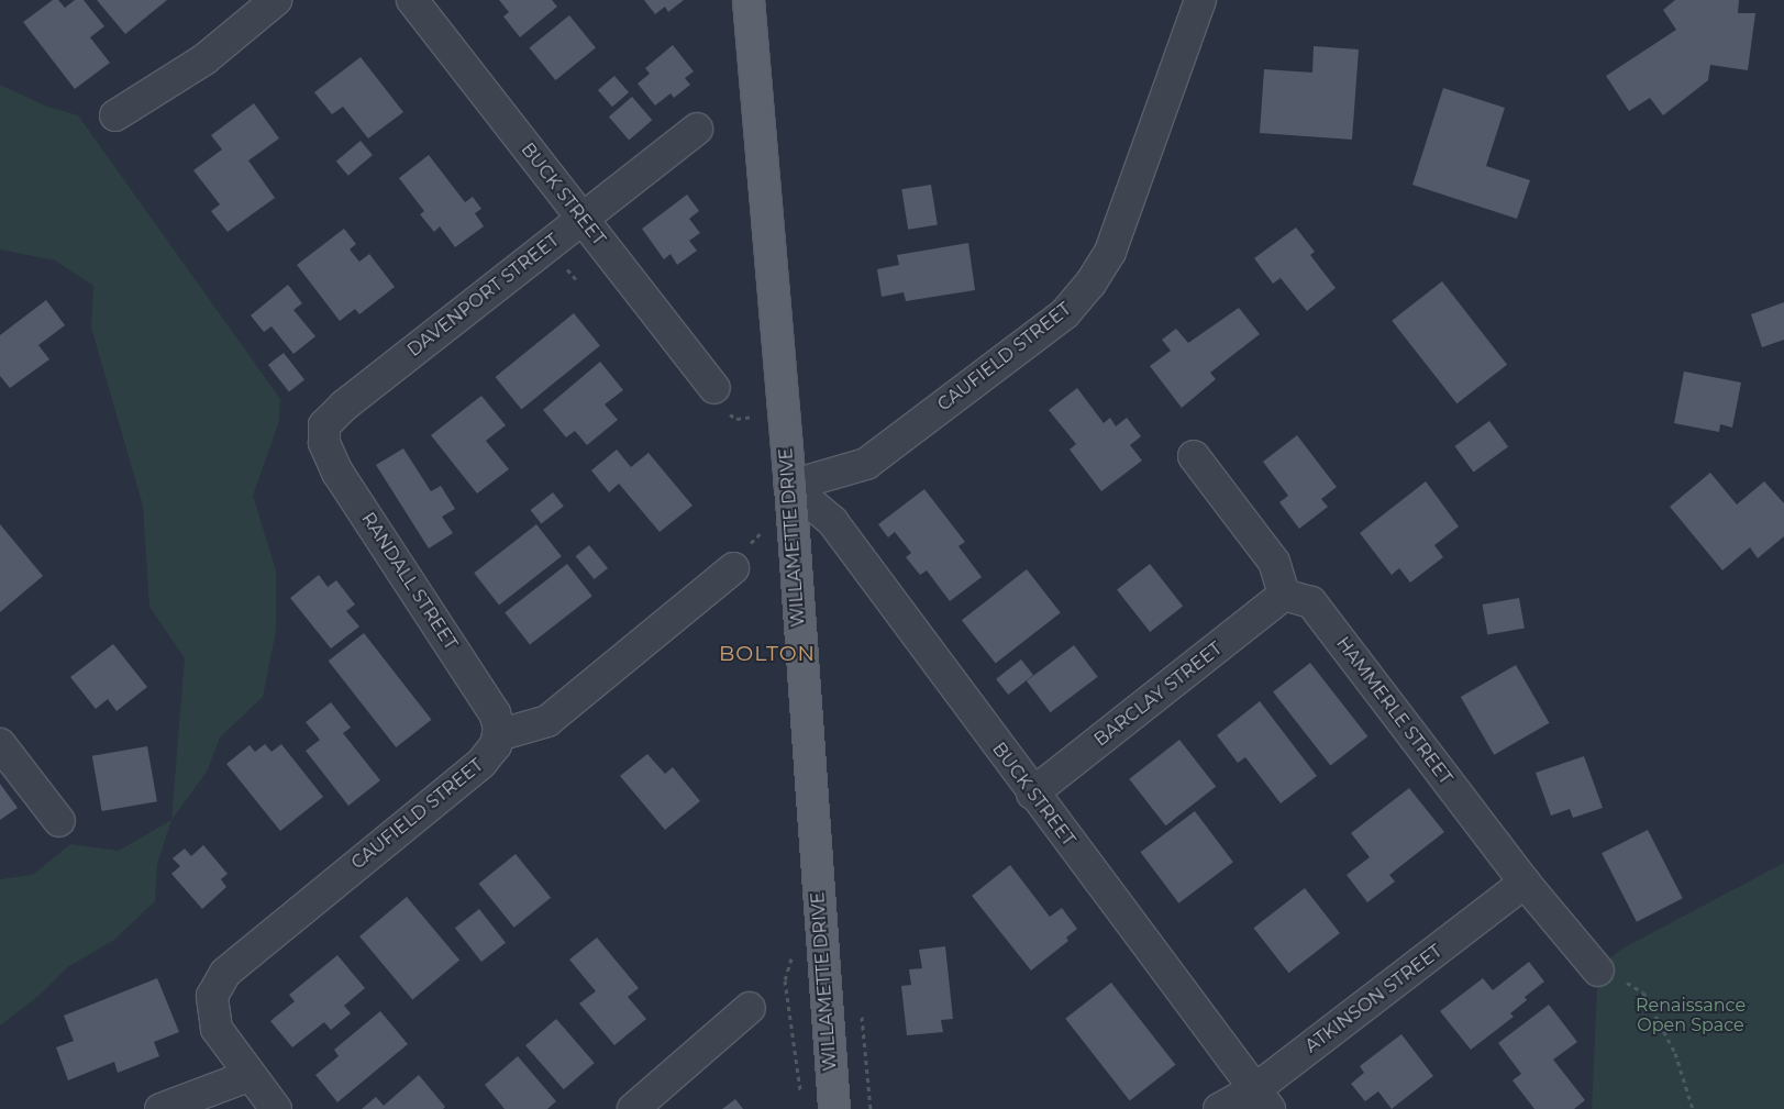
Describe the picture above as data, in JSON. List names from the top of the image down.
{
  "streets": {
    "main road": ["WILLAMETTE DRIVE"],
    "street": [
      "BUCK STREET",
      "DAVENPORT STREET",
      "CAUFIELD STREET",
      "RANDALL STREET",
      "BARCLAY STREET",
      "HAMMERLE STREET",
      "ATKINSON STREET"
    ]
  },
  "crossings": [
    ["BUCK STREET", "DAVENPORT STREET"],
    ["BUCK STREET", "CAUFIELD STREET"],
    ["BUCK STREET", "WILLAMETTE DRIVE"],
    ["BUCK STREET", "BARCLAY STREET"],
    ["BUCK STREET", "ATKINSON STREET"],
    ["DAVENPORT STREET", "RANDALL STREET"],
    ["CAUFIELD STREET", "WILLAMETTE DRIVE"],
    ["CAUFIELD STREET", "RANDALL STREET"],
    ["BARCLAY STREET", "HAMMERLE STREET"],
    ["HAMMERLE STREET", "ATKINSON STREET"]
  ],
  "districts": ["BOLTON"],
  "parks": ["Renaissance Open Space"]
}
